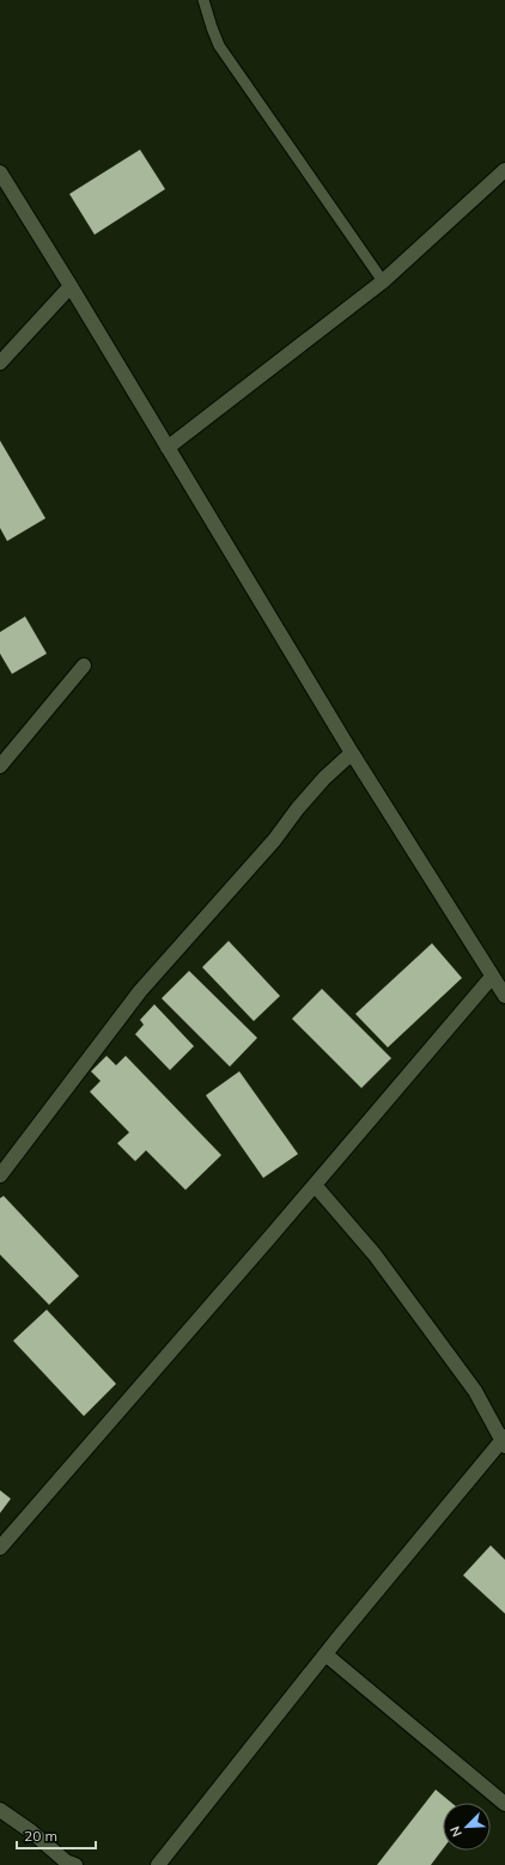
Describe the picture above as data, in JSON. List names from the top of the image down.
{
  "scale_bar": "20 m",
  "north": "bottom left"
}
